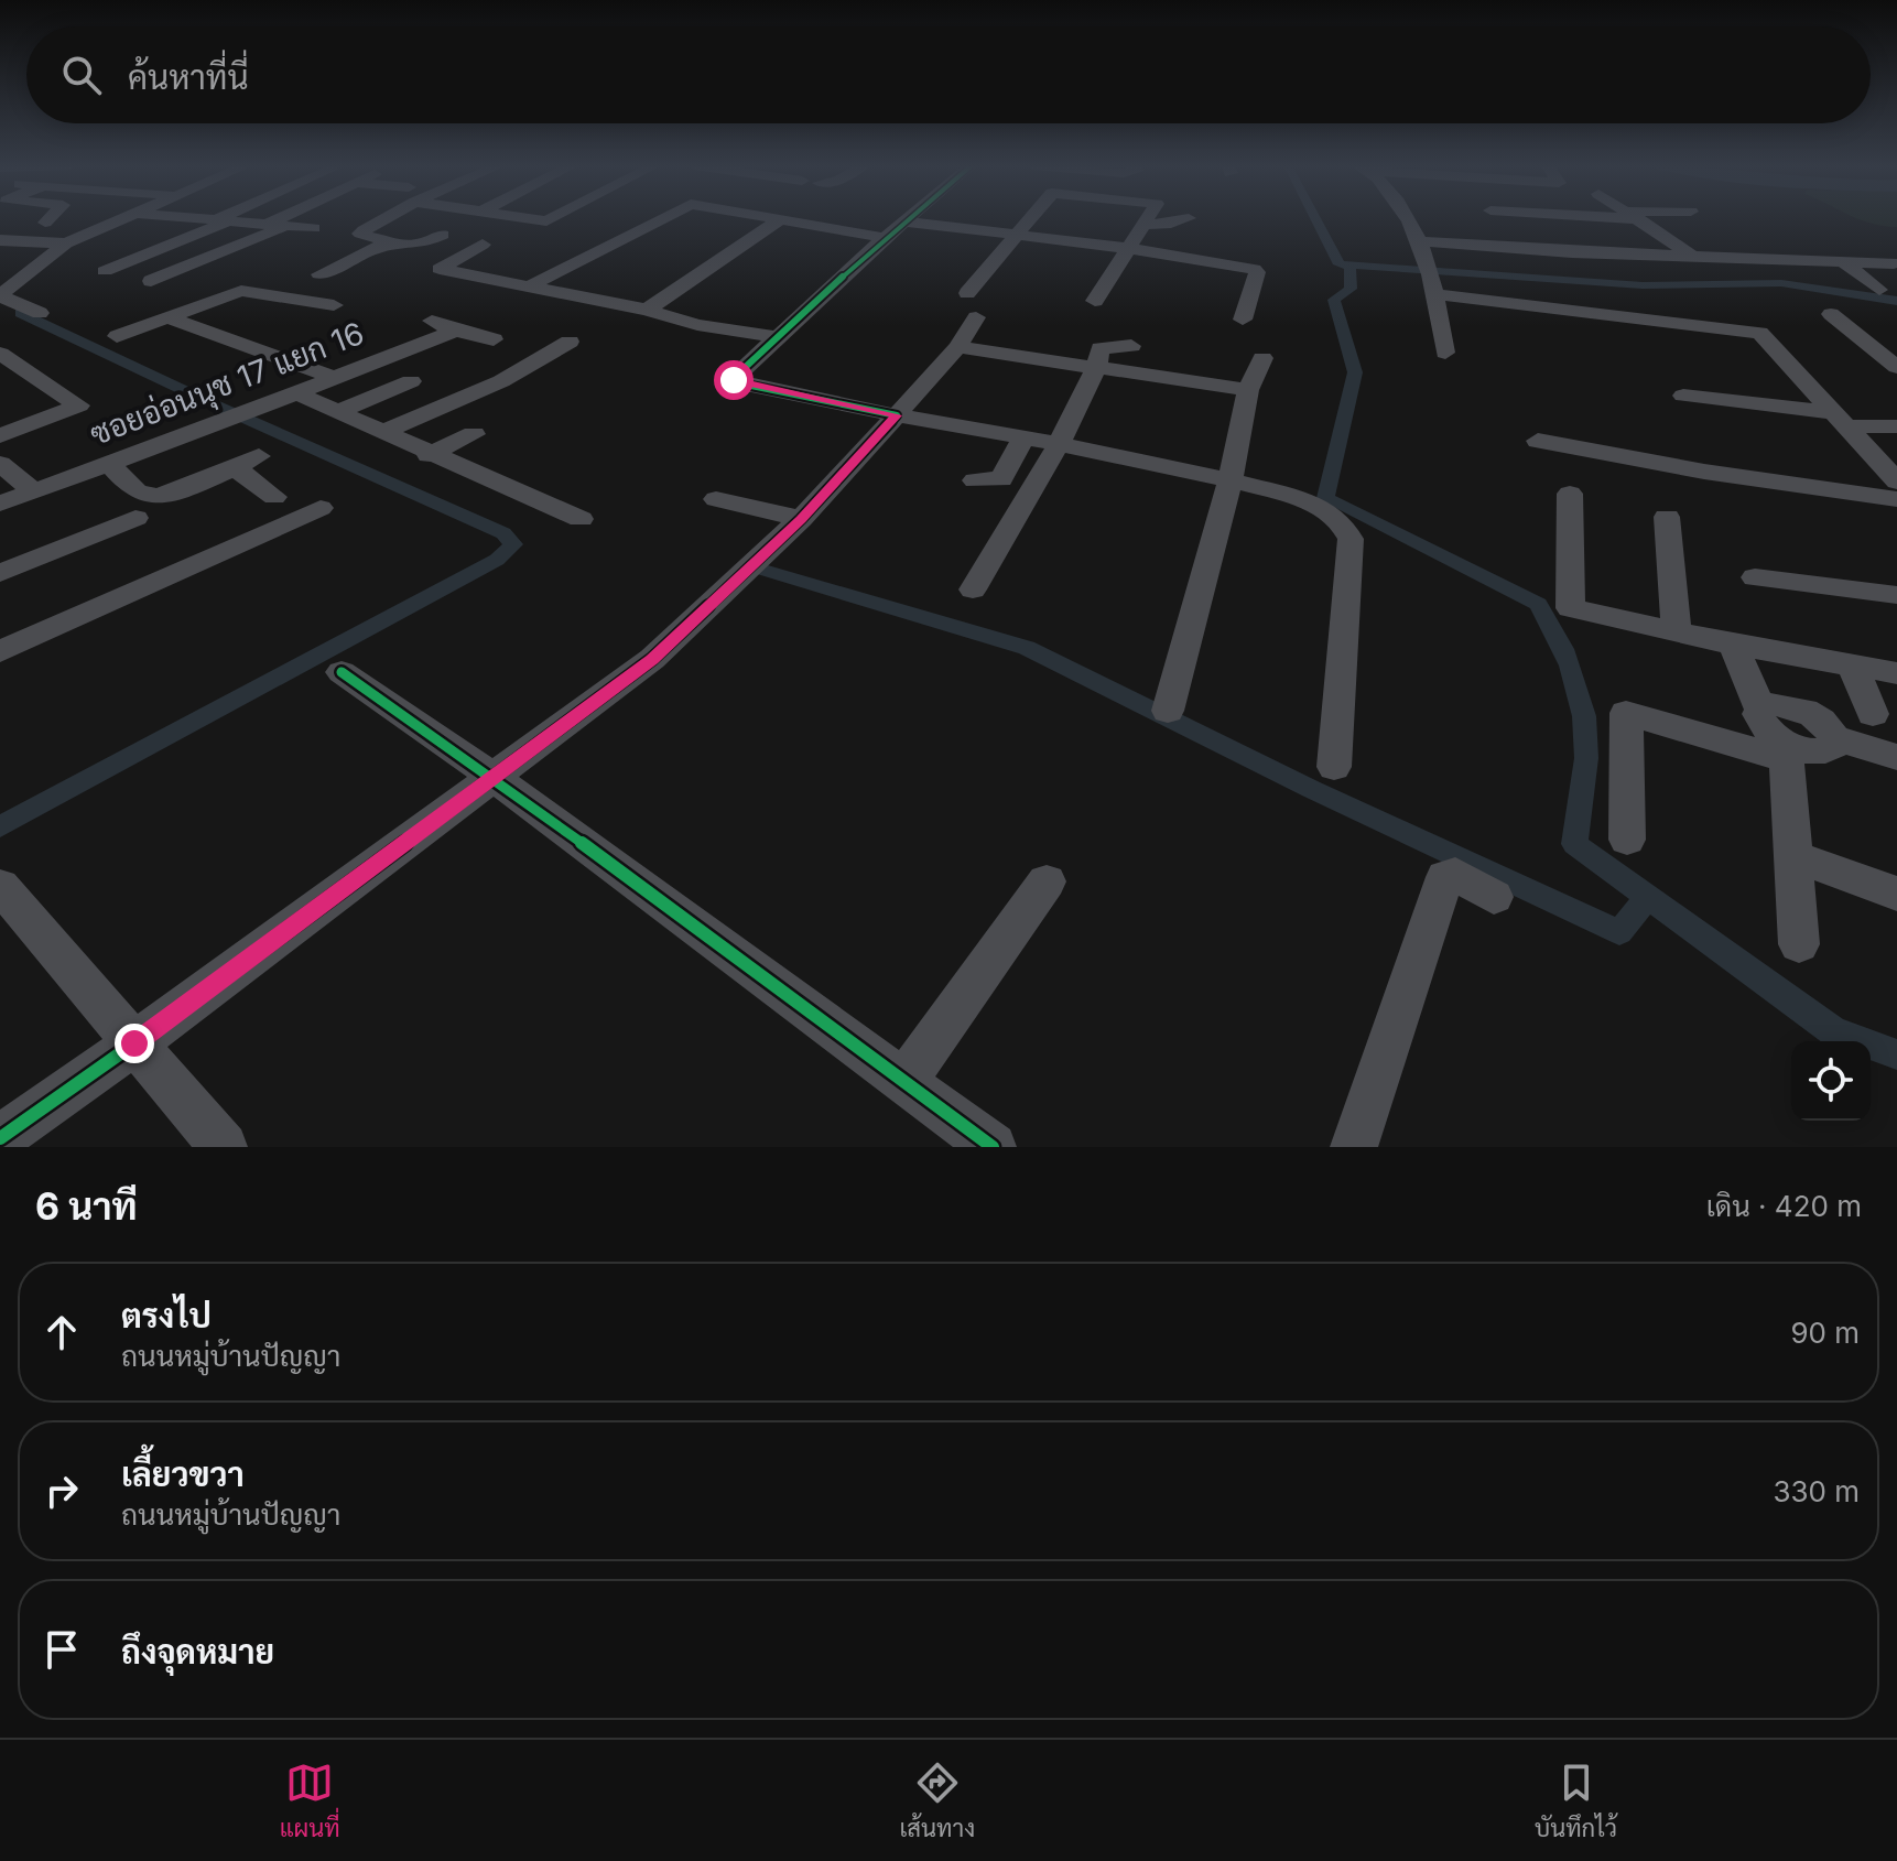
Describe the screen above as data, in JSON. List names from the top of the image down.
{
  "streets": {
    "street": ["ซอยอ่อนนุช 17 แยก 16"]
  },
  "page": {
    "search": "ค้นหาที่นี่",
    "heading": ["6 นาที", "เดิน · 420 m"],
    "list": [
      ["ตรงไป", "ถนนหมู่บ้านปัญญา", "90 m"],
      ["เลี้ยวขวา", "ถนนหมู่บ้านปัญญา", "330 m"],
      "ถึงจุดหมาย"
    ],
    "nav": ["แผนที่", "เส้นทาง", "บันทึกไว้"]
  }
}
